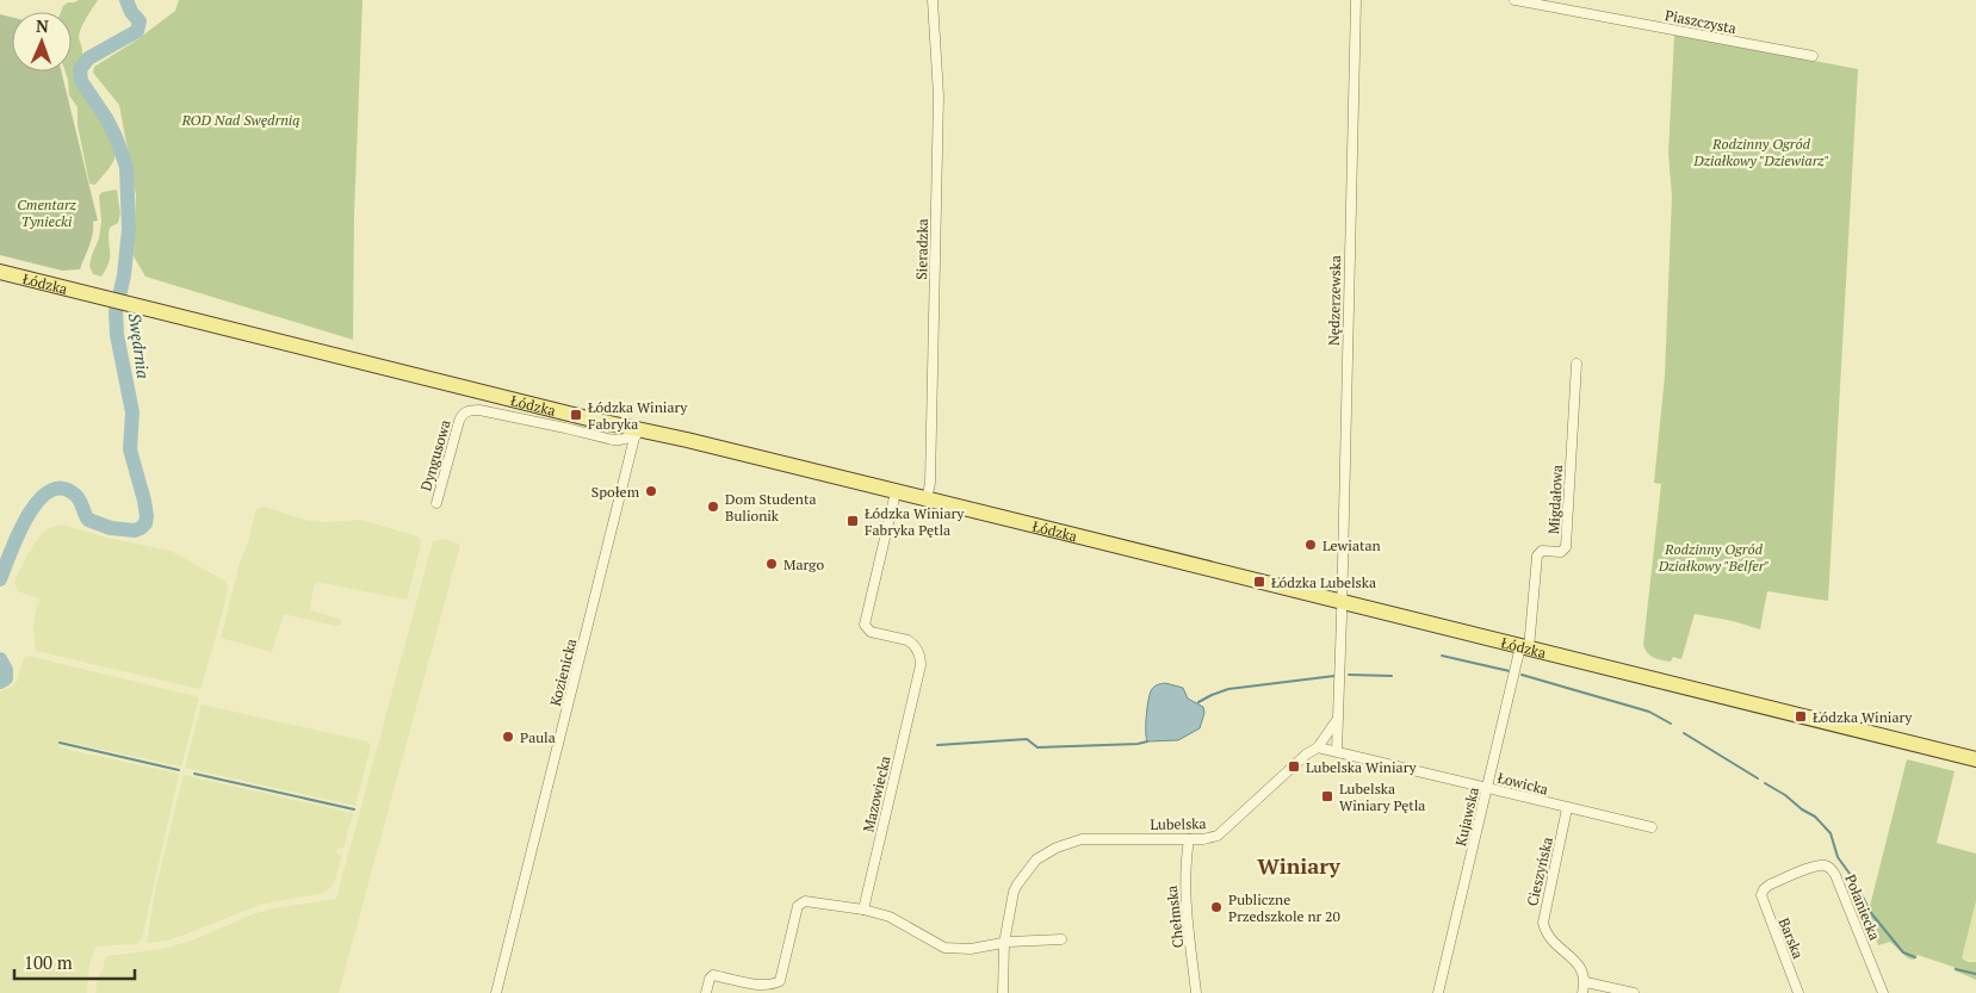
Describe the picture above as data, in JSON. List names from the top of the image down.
{
  "streets": {
    "main road": ["Łódzka"],
    "street": [
      "Piaszczysta",
      "Sieradzka",
      "Nędzerzewska",
      "Dyngusowa",
      "Migdałowa",
      "Kozienicka",
      "Łowicka",
      "Mazowiecka",
      "Kujawska",
      "Lubelska",
      "Cieszyńska",
      "Połaniecka",
      "Chełmska",
      "Barska"
    ]
  },
  "crossings": [
    ["Sieradzka", "Łódzka"],
    ["Łódzka", "Nędzerzewska"],
    ["Łódzka", "Dyngusowa"],
    ["Łódzka", "Migdałowa"],
    ["Łódzka", "Kozienicka"],
    ["Łódzka", "Mazowiecka"],
    ["Łódzka", "Kujawska"],
    ["Dyngusowa", "Kozienicka"],
    ["Migdałowa", "Kujawska"],
    ["Łowicka", "Kujawska"],
    ["Łowicka", "Lubelska"],
    ["Łowicka", "Cieszyńska"],
    ["Lubelska", "Chełmska"],
    ["Połaniecka", "Barska"]
  ],
  "districts": ["Winiary"],
  "water": ["Swędrnia"],
  "parks": [
    "ROD Nad Swędrnią",
    "Rodzinny Ogród Działkowy \"Dziewiarz\"",
    "Cmentarz Tyniecki",
    "Rodzinny Ogród Działkowy \"Belfer\""
  ],
  "places": {
    "transit": [
      "Łódzka Winiary Fabryka",
      "Łódzka Winiary Fabryka Pętla",
      "Łódzka Lubelska",
      "Łódzka Winiary",
      "Lubelska Winiary",
      "Lubelska Winiary Pętla"
    ],
    "other": [
      "Społem",
      "Dom Studenta Bulionik",
      "Lewiatan",
      "Margo",
      "Paula",
      "Publiczne Przedszkole nr 20"
    ]
  },
  "scale_bar": "100 m",
  "north": "top"
}
